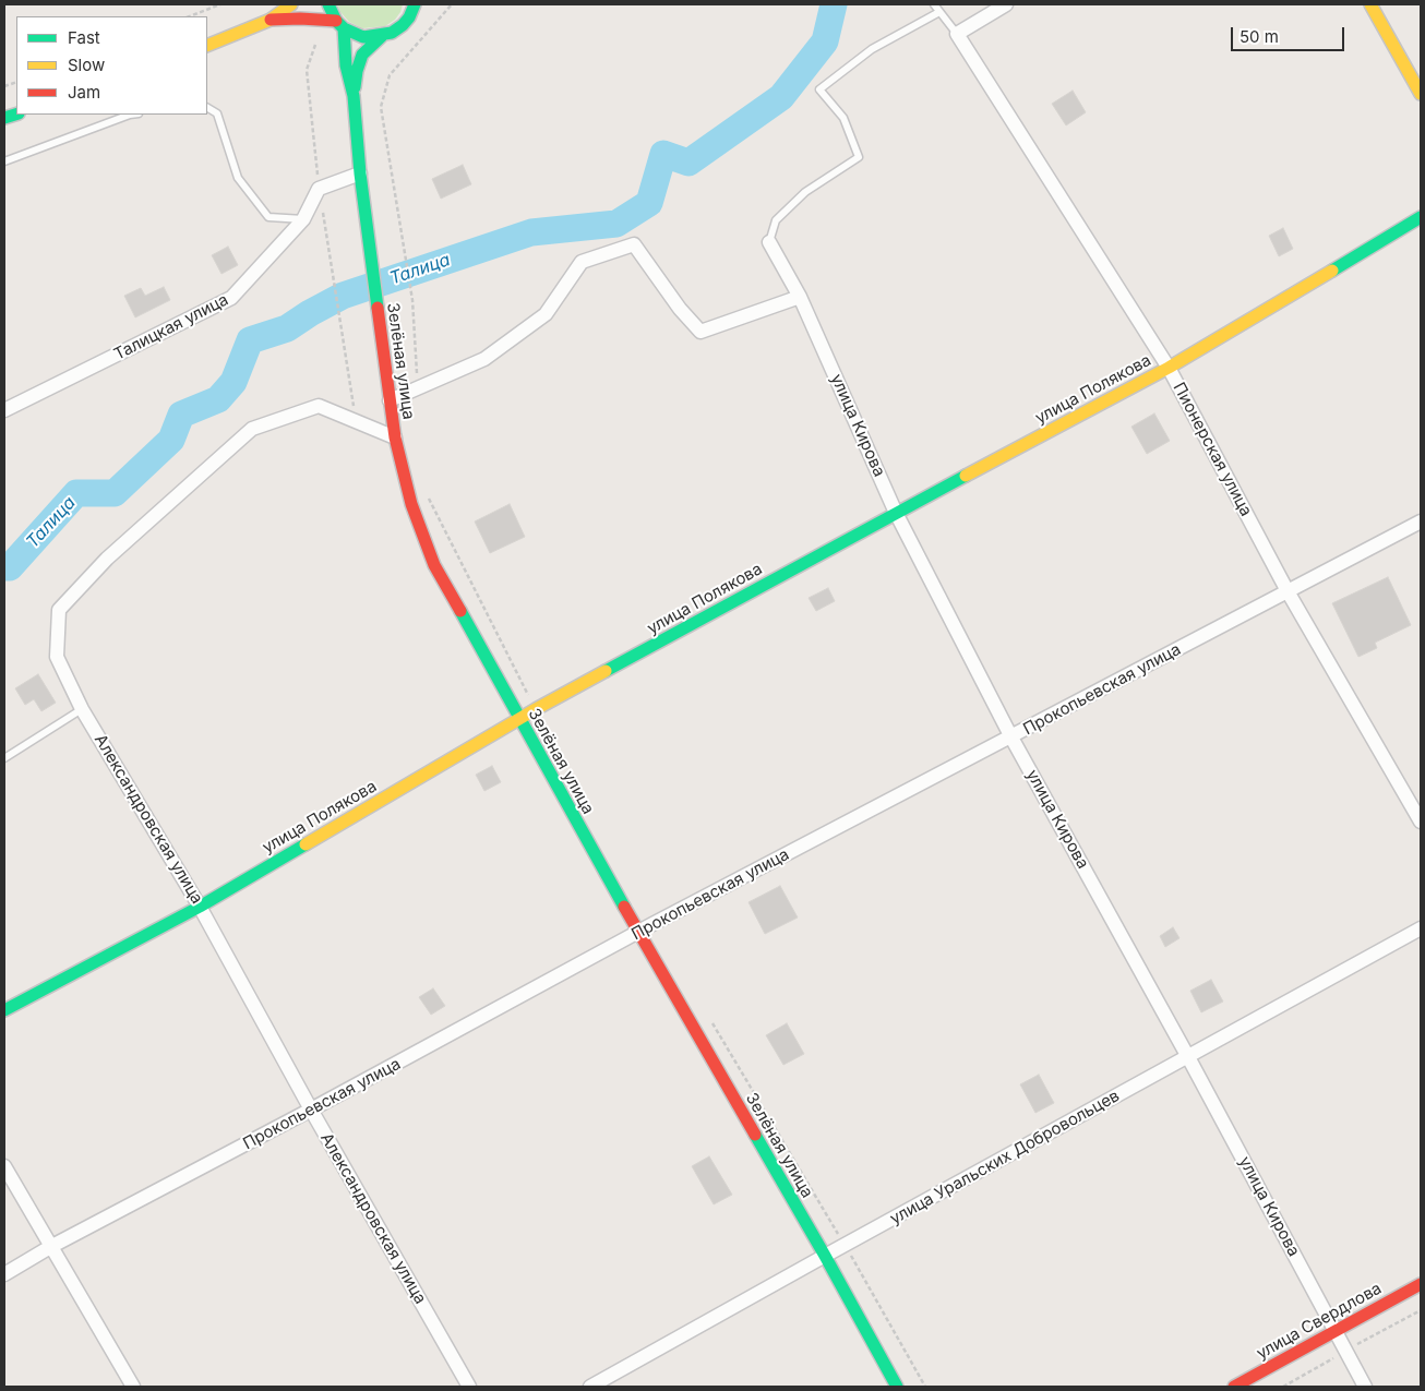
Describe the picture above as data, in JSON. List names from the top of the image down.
{
  "streets": {
    "street": [
      "Талицкая улица",
      "Зелёная улица",
      "улица Полякова",
      "улица Кирова",
      "Пионерская улица",
      "Прокопьевская улица",
      "Александровская улица",
      "улица Уральских Добровольцев",
      "улица Свердлова"
    ]
  },
  "crossings": [
    ["Зелёная улица", "улица Полякова"],
    ["Зелёная улица", "Прокопьевская улица"],
    ["Зелёная улица", "Александровская улица"],
    ["Зелёная улица", "улица Уральских Добровольцев"],
    ["улица Полякова", "улица Кирова"],
    ["улица Полякова", "Пионерская улица"],
    ["улица Полякова", "Александровская улица"],
    ["улица Кирова", "Прокопьевская улица"],
    ["улица Кирова", "улица Уральских Добровольцев"],
    ["улица Кирова", "улица Свердлова"],
    ["Пионерская улица", "Прокопьевская улица"],
    ["Прокопьевская улица", "Александровская улица"]
  ],
  "water": ["Талица"],
  "legend": ["Fast", "Slow", "Jam"],
  "scale_bar": "50 m"
}
